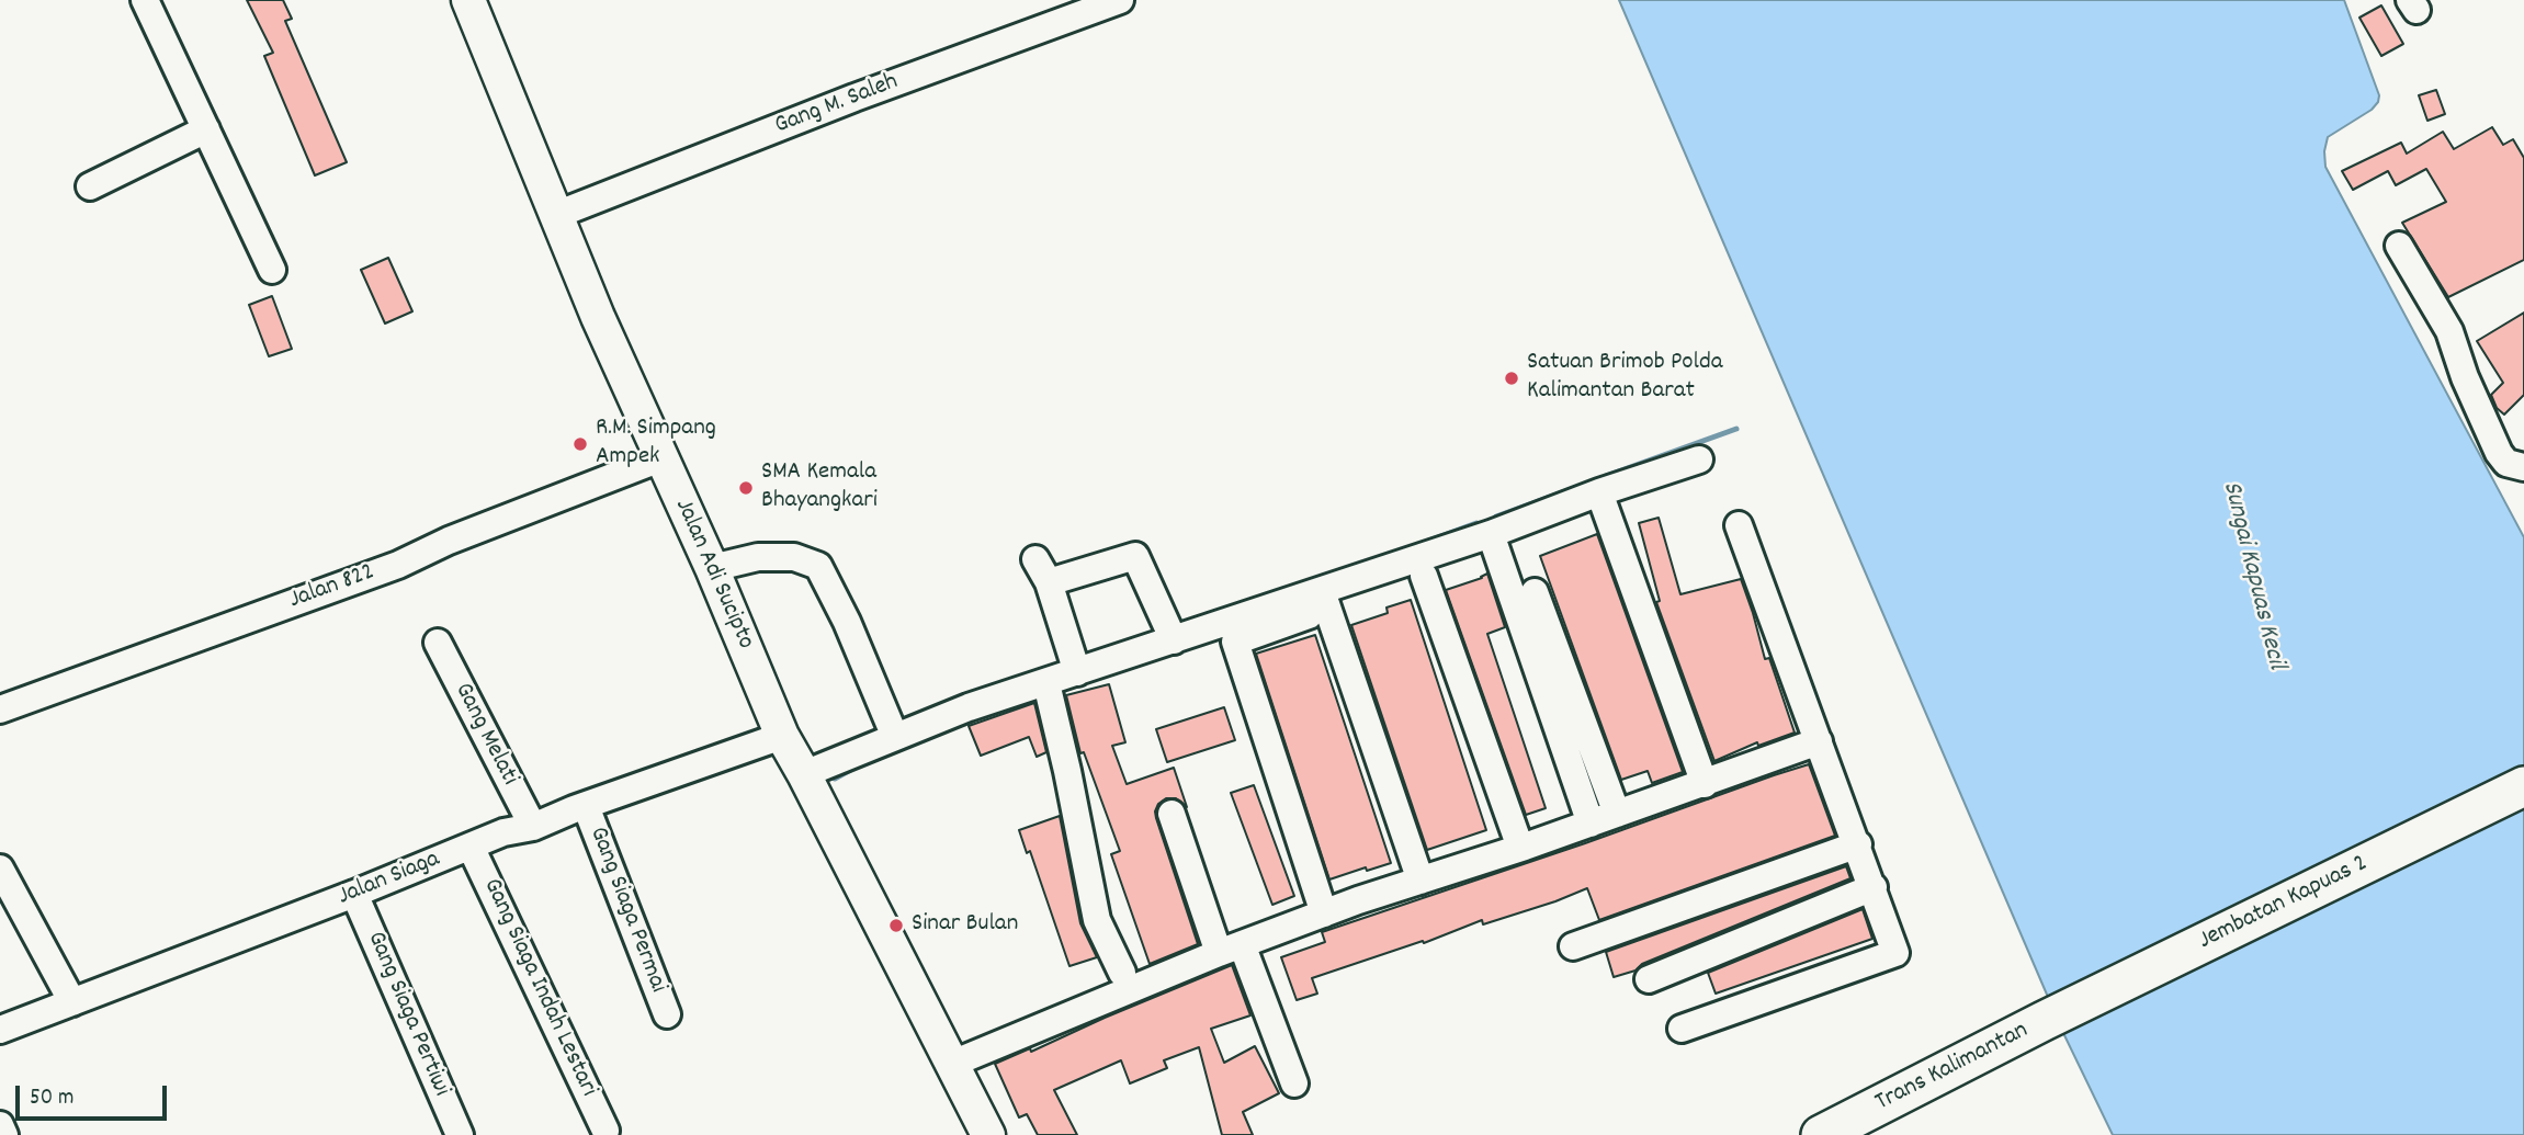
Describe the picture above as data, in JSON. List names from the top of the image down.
{
  "streets": {
    "highway": ["Jembatan Kapuas 2", "Trans Kalimantan"],
    "main road": ["Jalan Adi Sucipto"],
    "street": [
      "Gang M. Saleh",
      "Jalan 822",
      "Gang Melati",
      "Jalan Siaga",
      "Gang Siaga Permai",
      "Gang Siaga Indah Lestari",
      "Gang Siaga Pertiwi"
    ]
  },
  "crossings": [
    ["Gang M. Saleh", "Jalan Adi Sucipto"],
    ["Jalan Adi Sucipto", "Jalan 822"],
    ["Jalan Adi Sucipto", "Jalan Siaga"],
    ["Gang Melati", "Jalan Siaga"],
    ["Jalan Siaga", "Gang Siaga Permai"],
    ["Jalan Siaga", "Gang Siaga Indah Lestari"],
    ["Jalan Siaga", "Gang Siaga Pertiwi"],
    ["Jembatan Kapuas 2", "Trans Kalimantan"]
  ],
  "water": ["Sungai Kapuas Kecil"],
  "places": [
    "Satuan Brimob Polda Kalimantan Barat",
    "R.M. Simpang Ampek",
    "SMA Kemala Bhayangkari",
    "Sinar Bulan"
  ],
  "scale_bar": "50 m"
}
